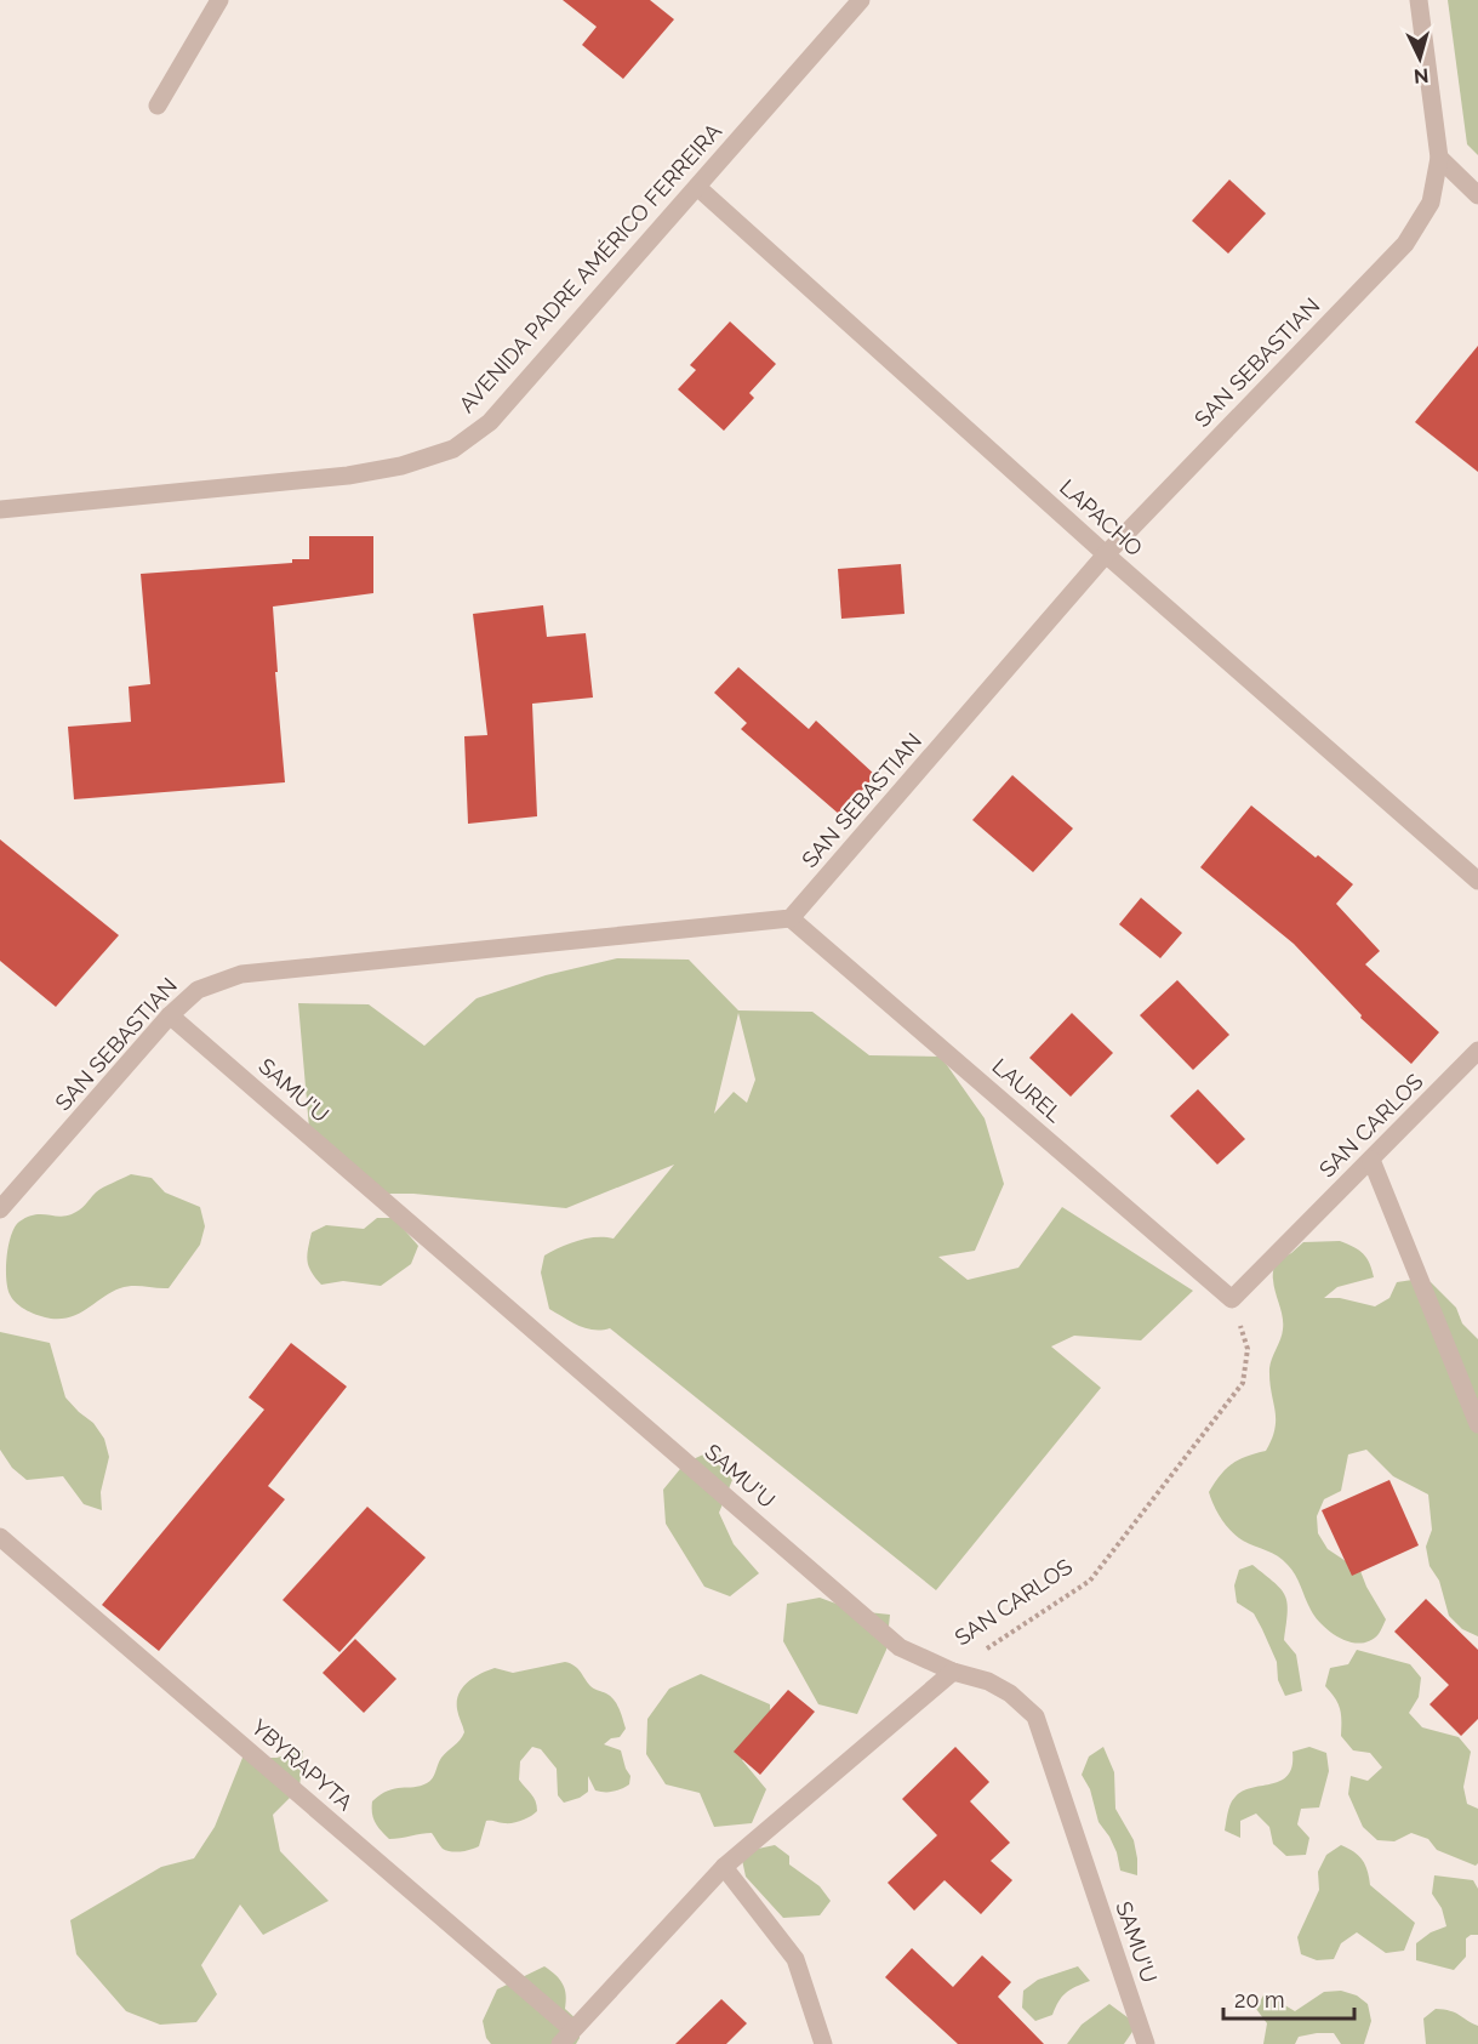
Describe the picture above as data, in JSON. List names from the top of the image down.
{
  "streets": {
    "street": [
      "AVENIDA PADRE AMÉRICO FERREIRA",
      "SAN SEBASTIAN",
      "LAPACHO",
      "SAMU'U",
      "LAUREL",
      "SAN CARLOS",
      "YBYRAPYTA"
    ]
  },
  "crossings": [
    ["AVENIDA PADRE AMÉRICO FERREIRA", "LAPACHO"],
    ["SAN SEBASTIAN", "LAPACHO"],
    ["SAN SEBASTIAN", "SAMU'U"],
    ["SAN SEBASTIAN", "LAUREL"],
    ["SAMU'U", "SAN CARLOS"],
    ["LAUREL", "SAN CARLOS"],
    ["SAN CARLOS", "YBYRAPYTA"]
  ],
  "scale_bar": "20 m",
  "north": "bottom"
}
